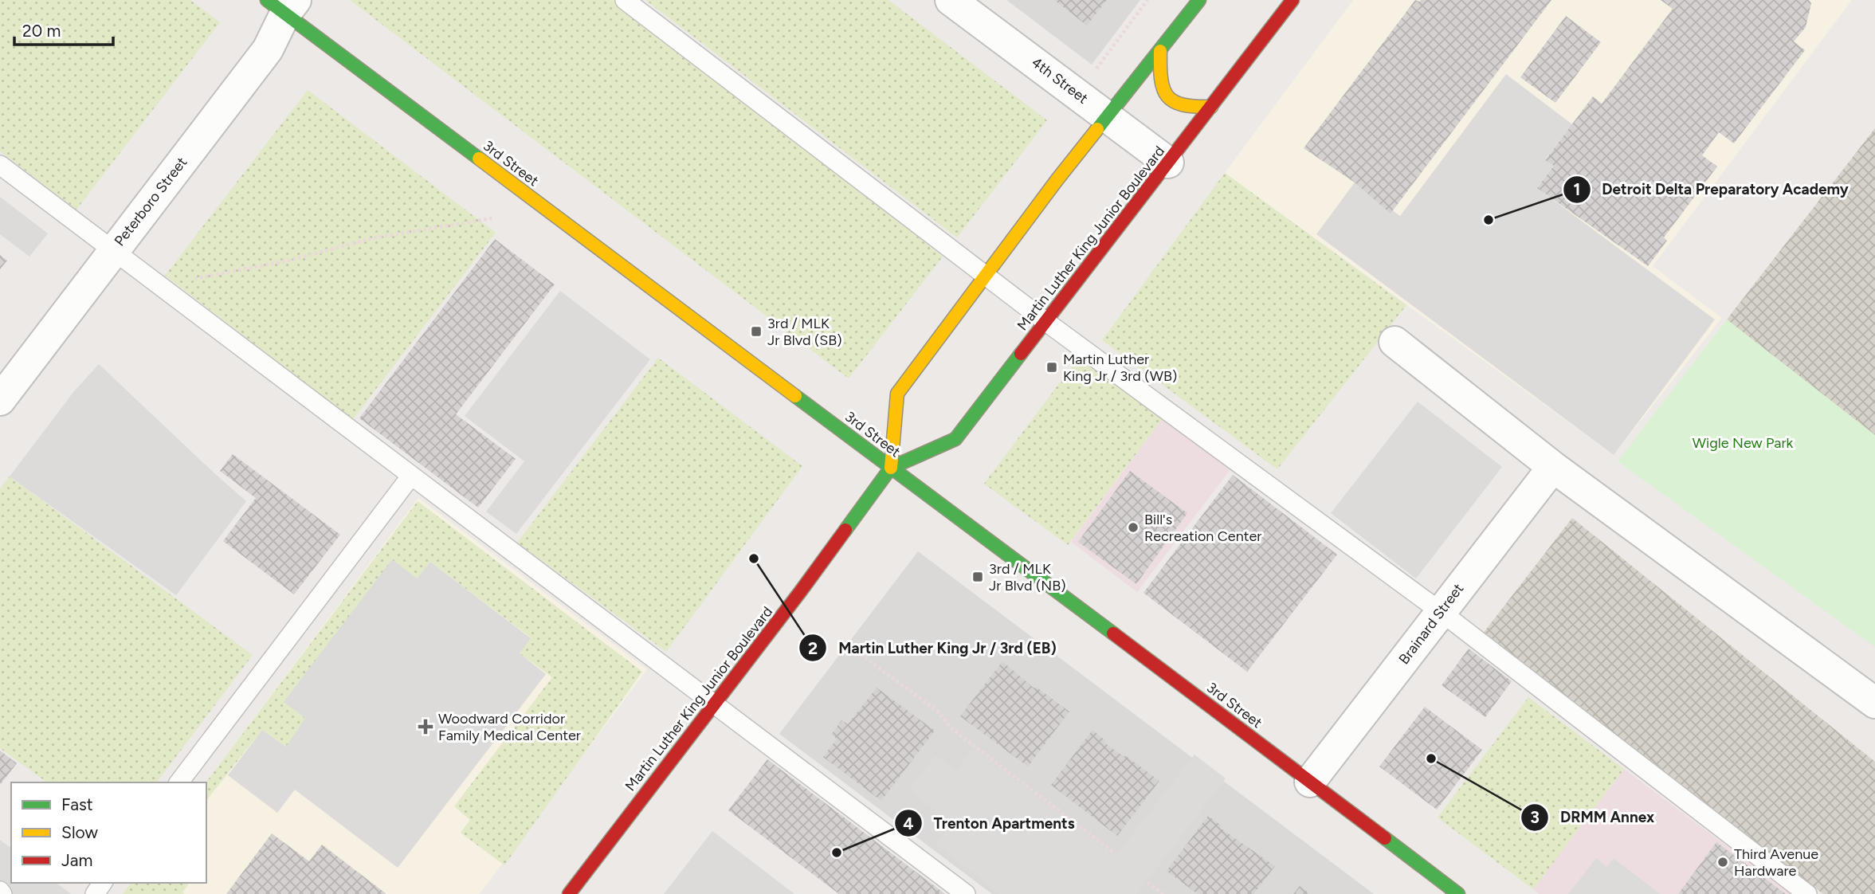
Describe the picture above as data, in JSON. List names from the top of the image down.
{
  "streets": {
    "main road": ["3rd Street", "Martin Luther King Junior Boulevard"],
    "street": ["4th Street", "Peterboro Street", "Brainard Street"]
  },
  "crossings": [
    ["4th Street", "Martin Luther King Junior Boulevard"],
    ["3rd Street", "Peterboro Street"],
    ["3rd Street", "Martin Luther King Junior Boulevard"],
    ["3rd Street", "Brainard Street"]
  ],
  "parks": ["Wigle New Park"],
  "places": {
    "other": [
      "Detroit Delta Preparatory Academy",
      "Bill's Recreation Center",
      "Martin Luther King Jr / 3rd (EB)",
      "DRMM Annex",
      "Trenton Apartments",
      "Third Avenue Hardware"
    ],
    "transit": ["3rd / MLK Jr Blvd (SB)", "Martin Luther King Jr / 3rd (WB)", "3rd / MLK Jr Blvd (NB)"],
    "health": ["Woodward Corridor Family Medical Center"]
  },
  "legend": ["Fast", "Slow", "Jam"],
  "scale_bar": "20 m"
}
